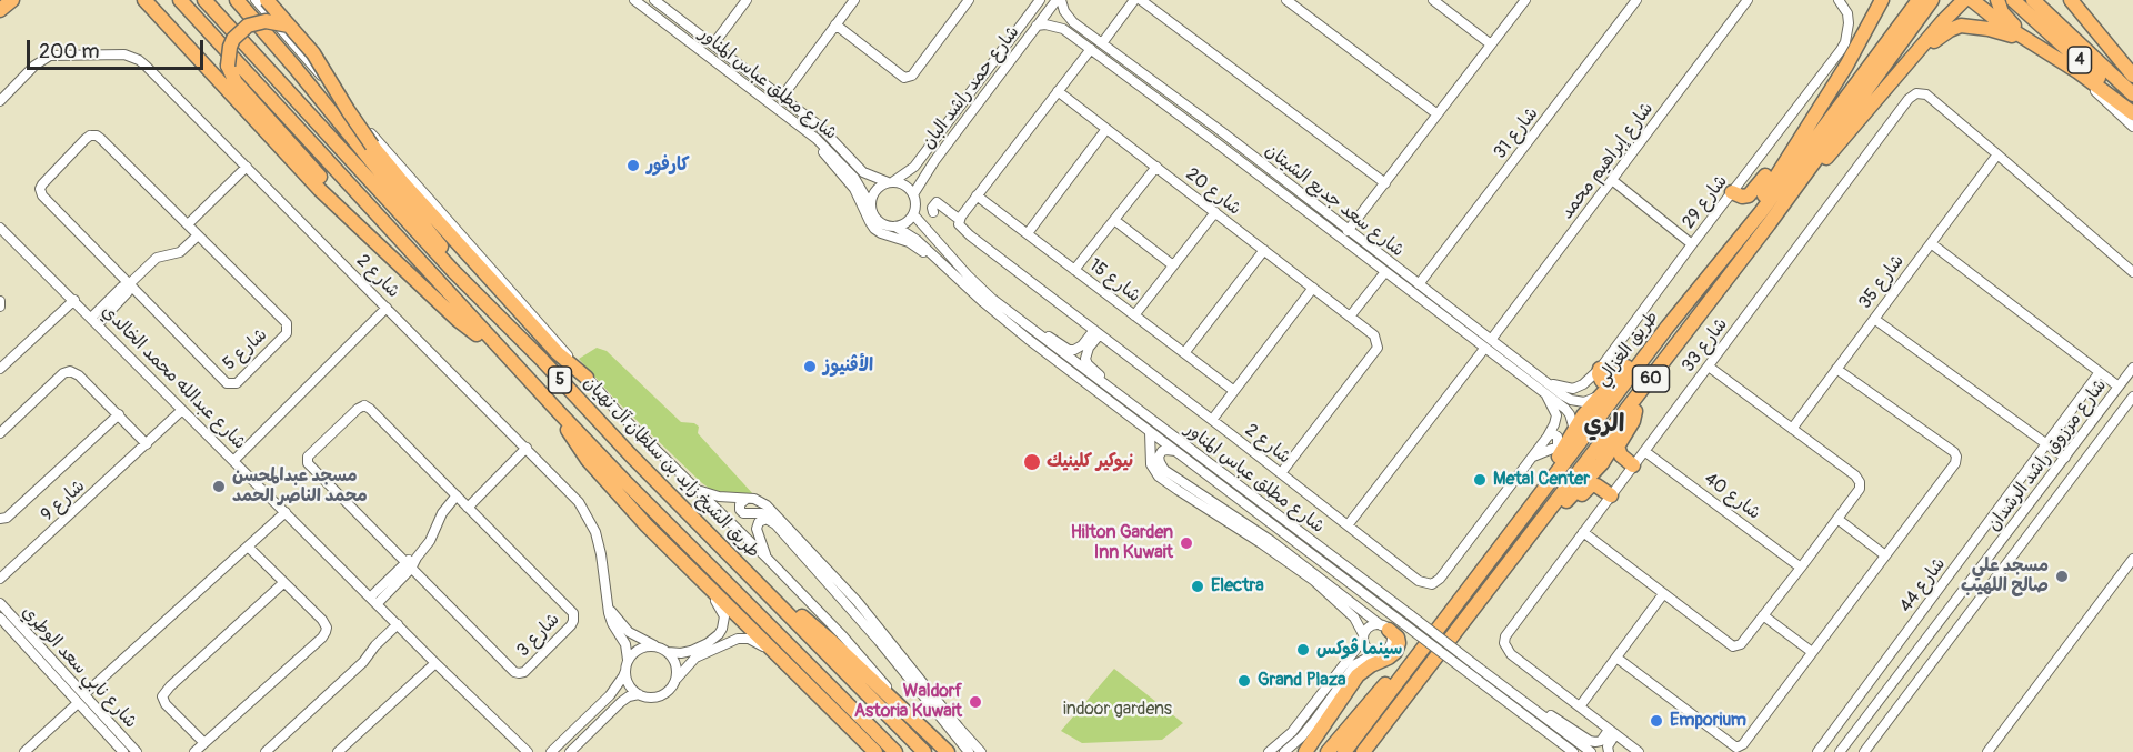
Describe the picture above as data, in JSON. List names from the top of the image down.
{
  "streets": {
    "highway": [
      "4",
      "طريق الغزالي",
      "60",
      "5",
      "طريق الشيخ زايد بن سلطان آل نهيان"
    ],
    "street": [
      "شارع مطلق عباس المناور",
      "شارع حمد راشد البان",
      "شارع 31",
      "شارع إبراهيم محمد",
      "شارع 20",
      "شارع سعد جديع الشيتان",
      "شارع 29",
      "شارع 2",
      "شارع 15",
      "شارع 35",
      "شارع 33",
      "شارع 5",
      "شارع عبدالله محمد الخالدي",
      "شارع مرزوق راشد الرشدان",
      "شارع 40",
      "شارع 9",
      "شارع 44",
      "شارع 3",
      "شارع نابي سعد الوطري"
    ]
  },
  "crossings": [
    ["شارع مطلق عباس المناور", "شارع حمد راشد البان"],
    ["شارع حمد راشد البان", "شارع سعد جديع الشيتان"],
    ["شارع 31", "شارع سعد جديع الشيتان"],
    ["شارع إبراهيم محمد", "شارع سعد جديع الشيتان"],
    ["شارع 20", "شارع 2"],
    ["شارع سعد جديع الشيتان", "شارع 29"],
    ["شارع سعد جديع الشيتان", "شارع 2"],
    ["شارع 35", "شارع 33"],
    ["شارع 33", "شارع 40"],
    ["شارع عبدالله محمد الخالدي", "شارع 9"]
  ],
  "districts": ["الري"],
  "parks": ["indoor gardens"],
  "places": [
    "كارفور",
    "الأڤنيوز",
    "نيوكير كلينيك",
    "Metal Center",
    "مسجد عبدالمحسن محمد الناصر الحمد",
    "Hilton Garden Inn Kuwait",
    "مسجد علي صالح اللهيب",
    "Electra",
    "سينما ڤوكس",
    "Grand Plaza",
    "Waldorf Astoria Kuwait",
    "Emporium"
  ],
  "scale_bar": "200 m"
}
